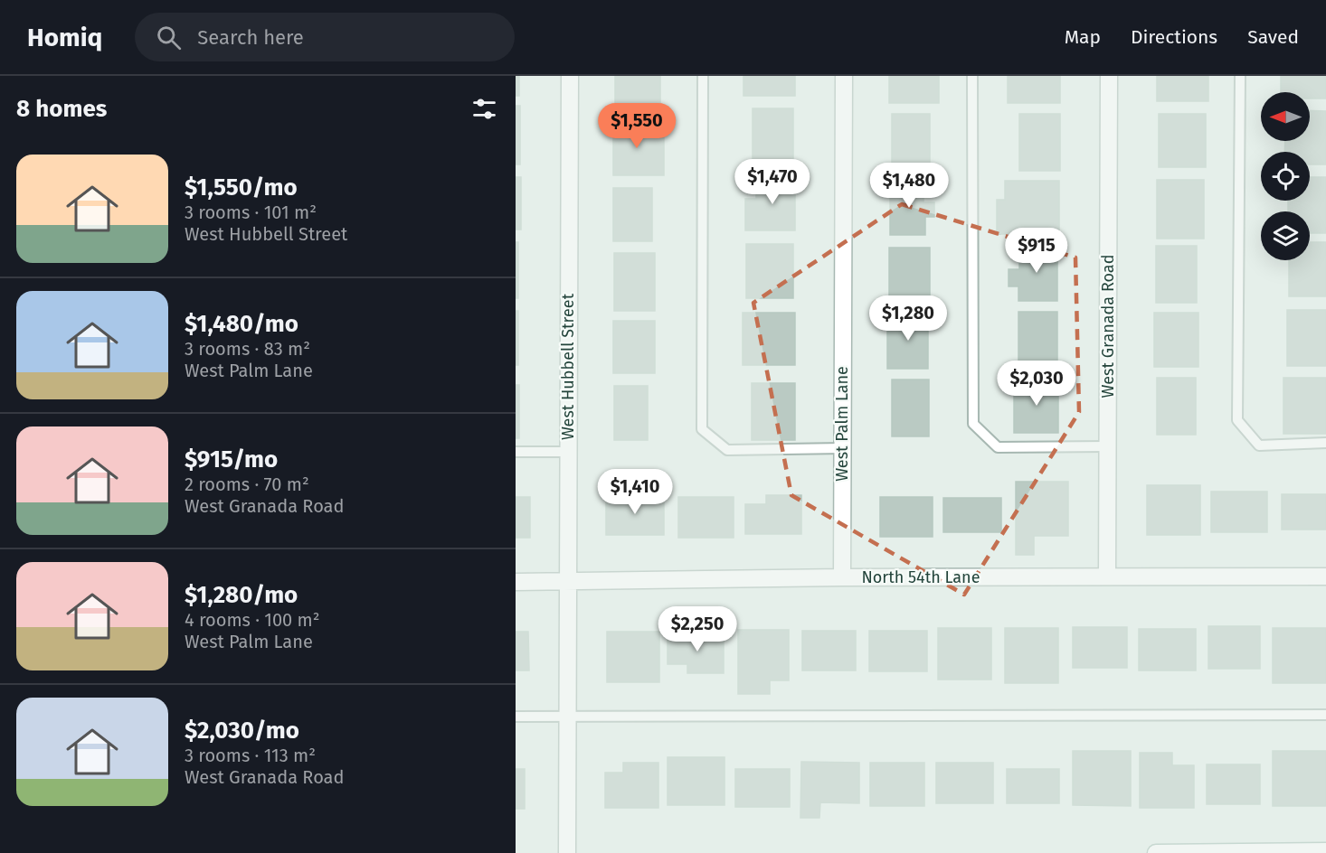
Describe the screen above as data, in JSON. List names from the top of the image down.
{
  "streets": {
    "street": [
      "West Granada Road",
      "West Hubbell Street",
      "West Palm Lane",
      "North 54th Lane"
    ]
  },
  "crossings": [
    ["West Granada Road", "North 54th Lane"],
    ["West Hubbell Street", "North 54th Lane"],
    ["West Palm Lane", "North 54th Lane"]
  ],
  "north": "left",
  "page": {
    "header": "Homiq",
    "search": "Search here",
    "nav": ["Map", "Directions", "Saved"],
    "heading": "8 homes",
    "price": [
      "$1,550",
      "$1,470",
      "$1,480",
      "$915",
      "$1,280",
      "$2,030",
      "$1,410",
      "$2,250"
    ],
    "list": [
      {
        "name": "$1,550/mo",
        "note": "3 rooms · 101 m² · West Hubbell Street"
      },
      {
        "name": "$1,480/mo",
        "note": "3 rooms · 83 m² · West Palm Lane"
      },
      {
        "name": "$915/mo",
        "note": "2 rooms · 70 m² · West Granada Road"
      },
      {
        "name": "$1,280/mo",
        "note": "4 rooms · 100 m² · West Palm Lane"
      },
      {
        "name": "$2,030/mo",
        "note": "3 rooms · 113 m² · West Granada Road"
      }
    ]
  }
}
